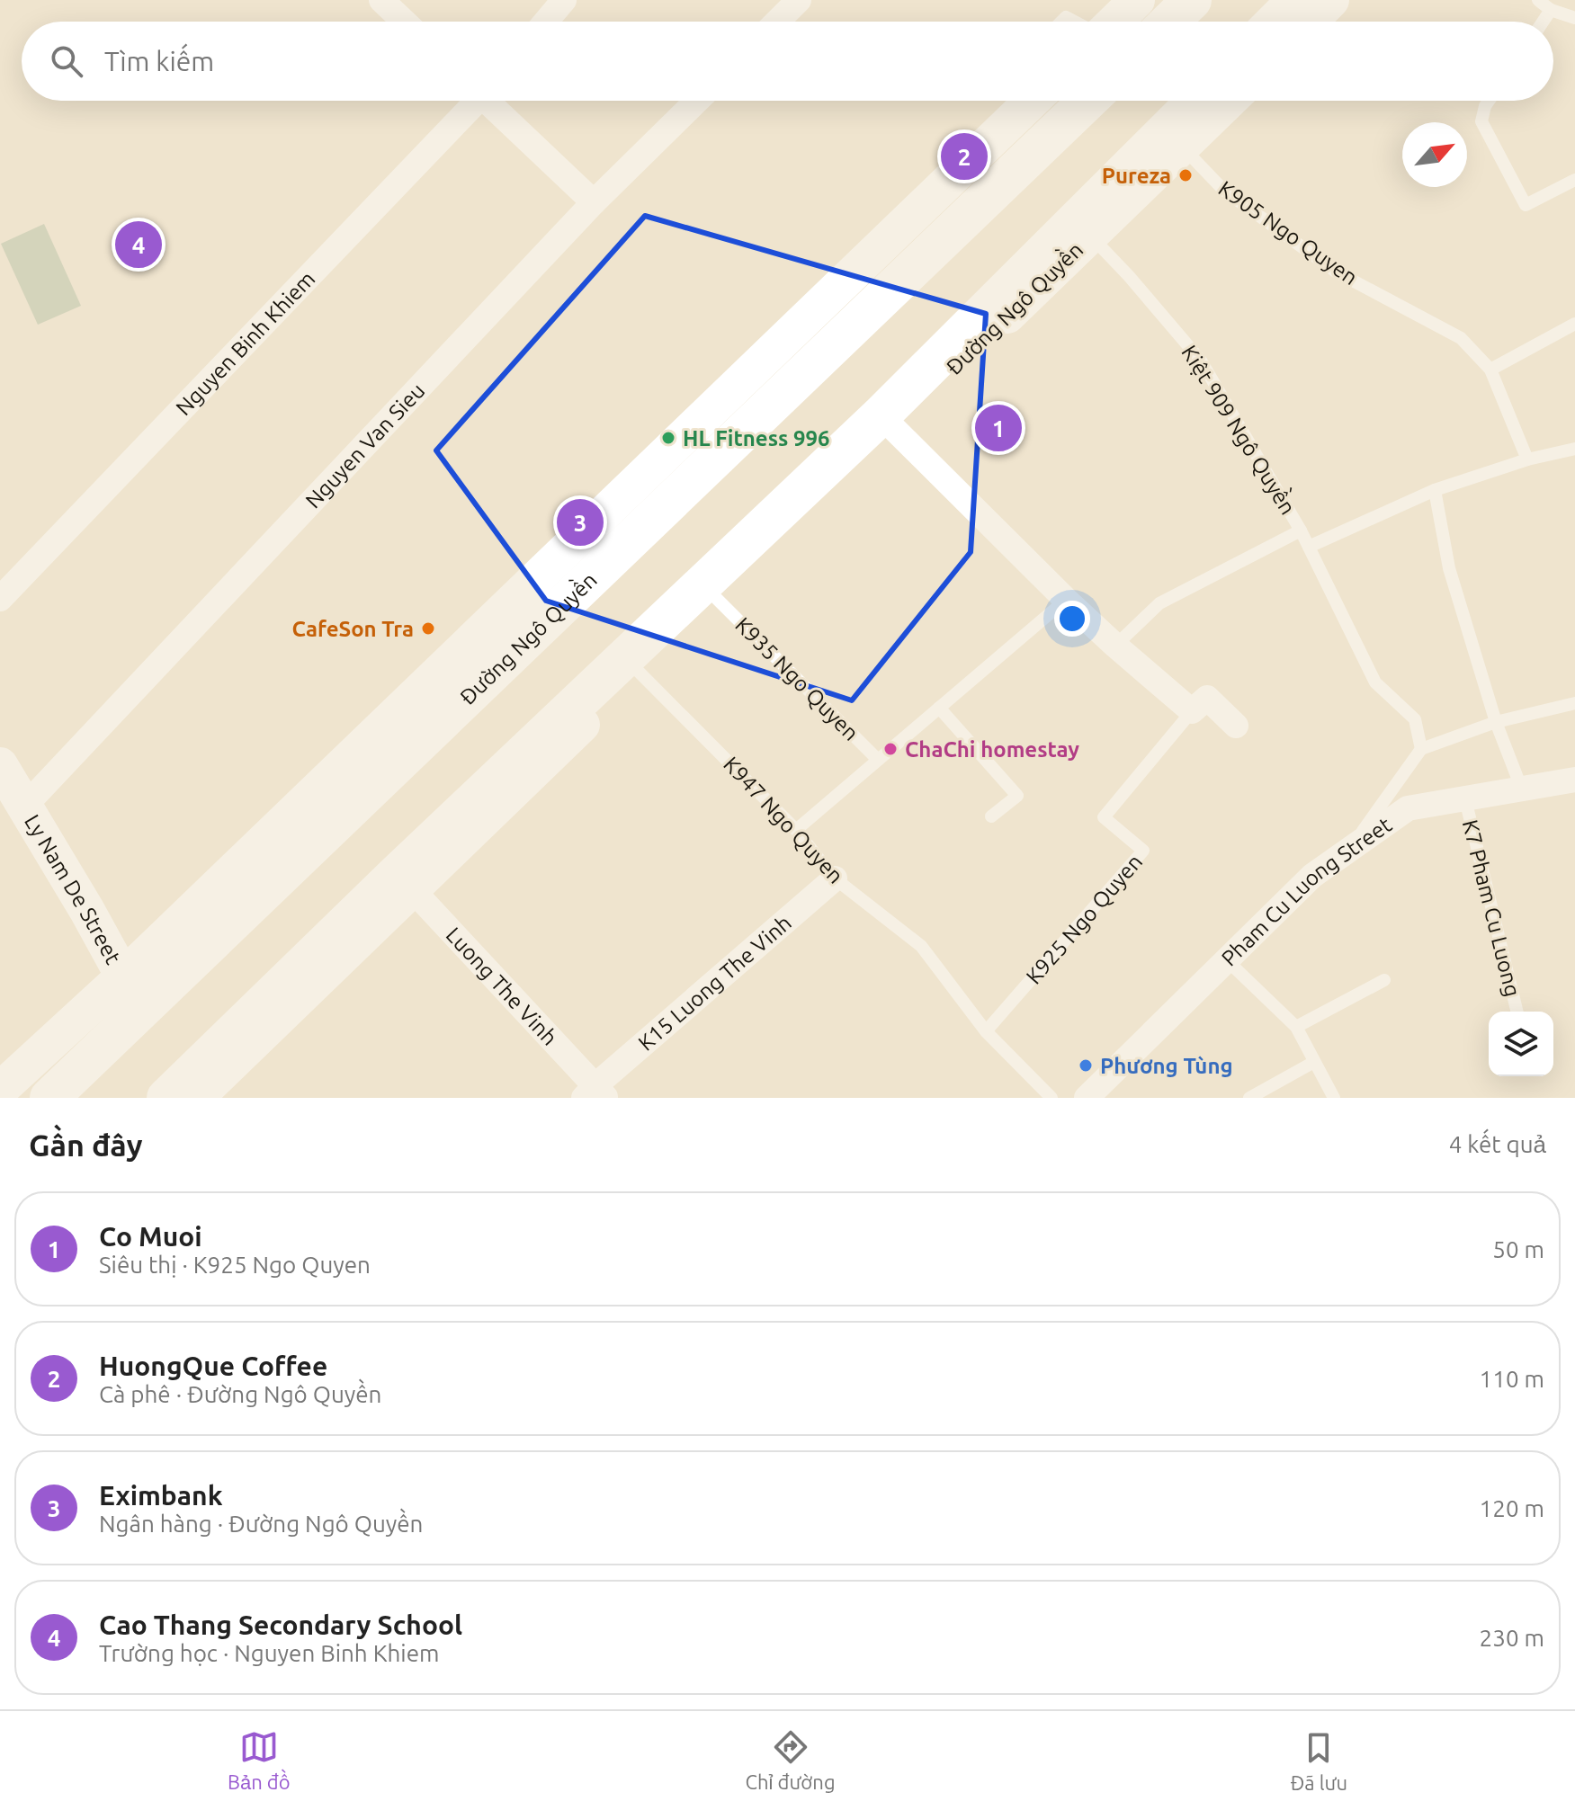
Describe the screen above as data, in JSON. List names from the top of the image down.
{
  "streets": {
    "highway": ["Đường Ngô Quyền"],
    "street": [
      "Nguyen Binh Khiem",
      "Nguyen Van Sieu",
      "Ly Nam De Street",
      "Pham Cu Luong Street",
      "K15 Luong The Vinh",
      "Luong The Vinh"
    ],
    "lane": [
      "K905 Ngo Quyen",
      "Kiệt 909 Ngô Quyền",
      "K935 Ngo Quyen",
      "K947 Ngo Quyen",
      "K7 Pham Cu Luong",
      "K925 Ngo Quyen"
    ]
  },
  "crossings": [
    ["K905 Ngo Quyen", "Đường Ngô Quyền"],
    ["Đường Ngô Quyền", "Kiệt 909 Ngô Quyền"],
    ["Đường Ngô Quyền", "K935 Ngo Quyen"],
    ["Đường Ngô Quyền", "K947 Ngo Quyen"],
    ["Đường Ngô Quyền", "Luong The Vinh"],
    ["Nguyen Van Sieu", "Ly Nam De Street"],
    ["K947 Ngo Quyen", "K925 Ngo Quyen"],
    ["K947 Ngo Quyen", "K15 Luong The Vinh"],
    ["Pham Cu Luong Street", "K7 Pham Cu Luong"],
    ["K15 Luong The Vinh", "Luong The Vinh"]
  ],
  "places": [
    "Pureza",
    "HL Fitness 996",
    "CafeSon Tra",
    "ChaChi homestay",
    "Phương Tùng"
  ],
  "north": "top right",
  "page": {
    "search": "Tìm kiếm",
    "pins": [
      "2",
      "4",
      "1",
      "3"
    ],
    "heading": ["Gần đây", "4 kết quả"],
    "list": [
      {
        "mark": "1",
        "name": "Co Muoi",
        "note": "Siêu thị · K925 Ngo Quyen",
        "value": "50 m"
      },
      {
        "mark": "2",
        "name": "HuongQue Coffee",
        "note": "Cà phê · Đường Ngô Quyền",
        "value": "110 m"
      },
      {
        "mark": "3",
        "name": "Eximbank",
        "note": "Ngân hàng · Đường Ngô Quyền",
        "value": "120 m"
      },
      {
        "mark": "4",
        "name": "Cao Thang Secondary School",
        "note": "Trường học · Nguyen Binh Khiem",
        "value": "230 m"
      }
    ],
    "nav": ["Bản đồ", "Chỉ đường", "Đã lưu"]
  }
}
